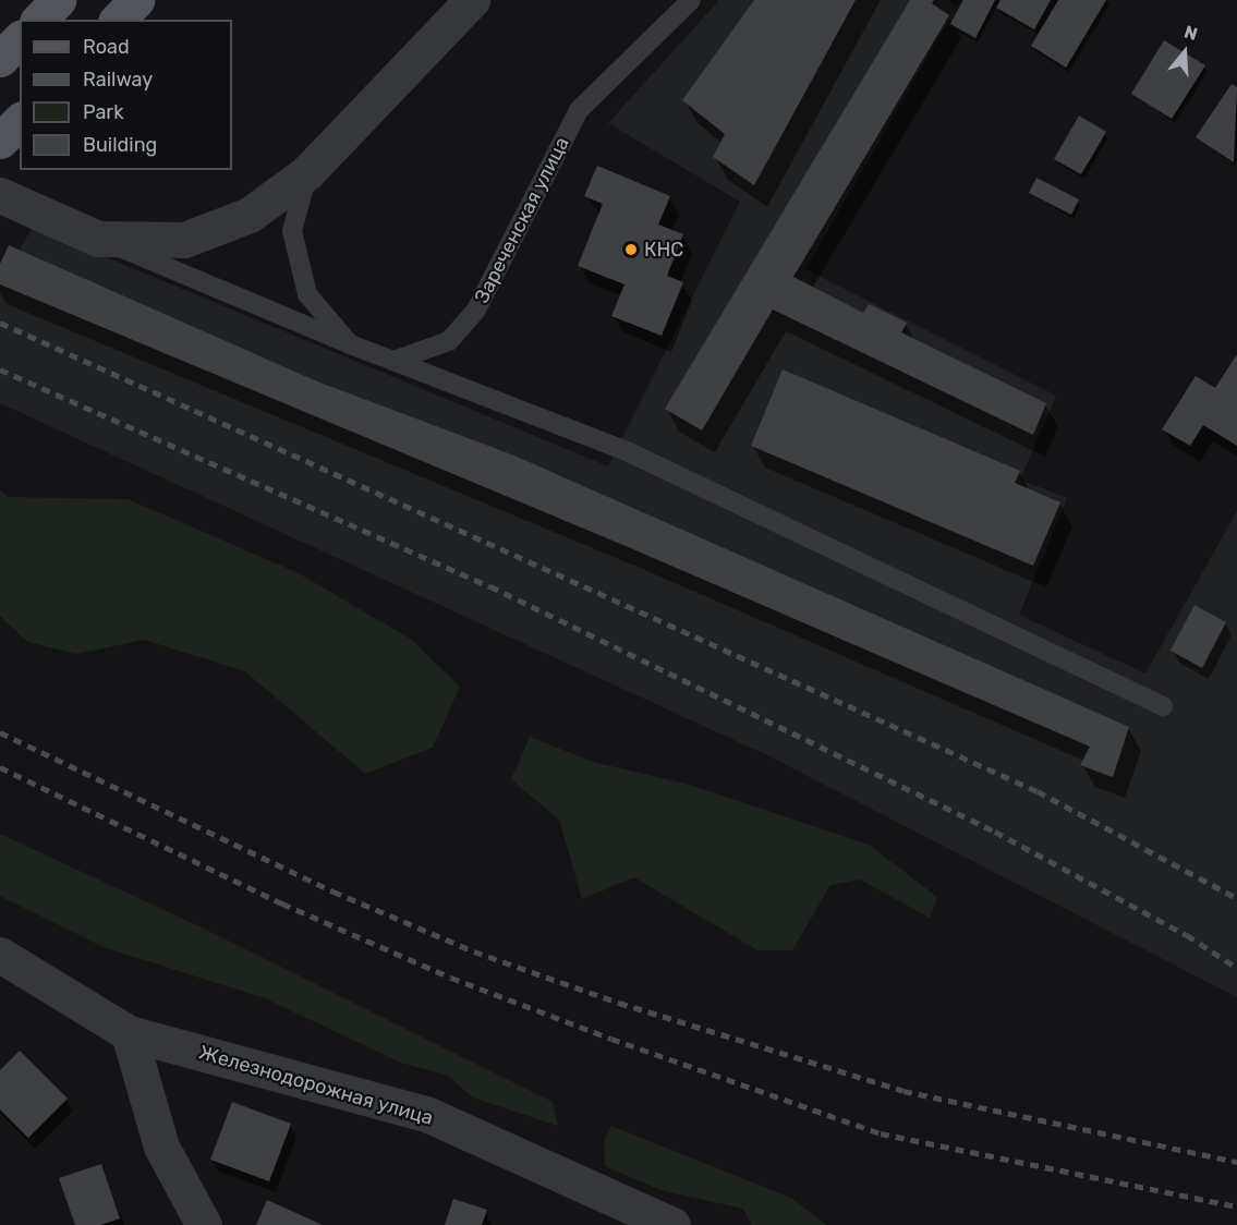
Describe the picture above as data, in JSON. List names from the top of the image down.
{
  "streets": {
    "street": ["Железнодорожная улица"],
    "lane": ["Зареченская улица"]
  },
  "places": ["КНС"],
  "legend": [
    "Road",
    "Railway",
    "Park",
    "Building"
  ],
  "north": "top"
}
